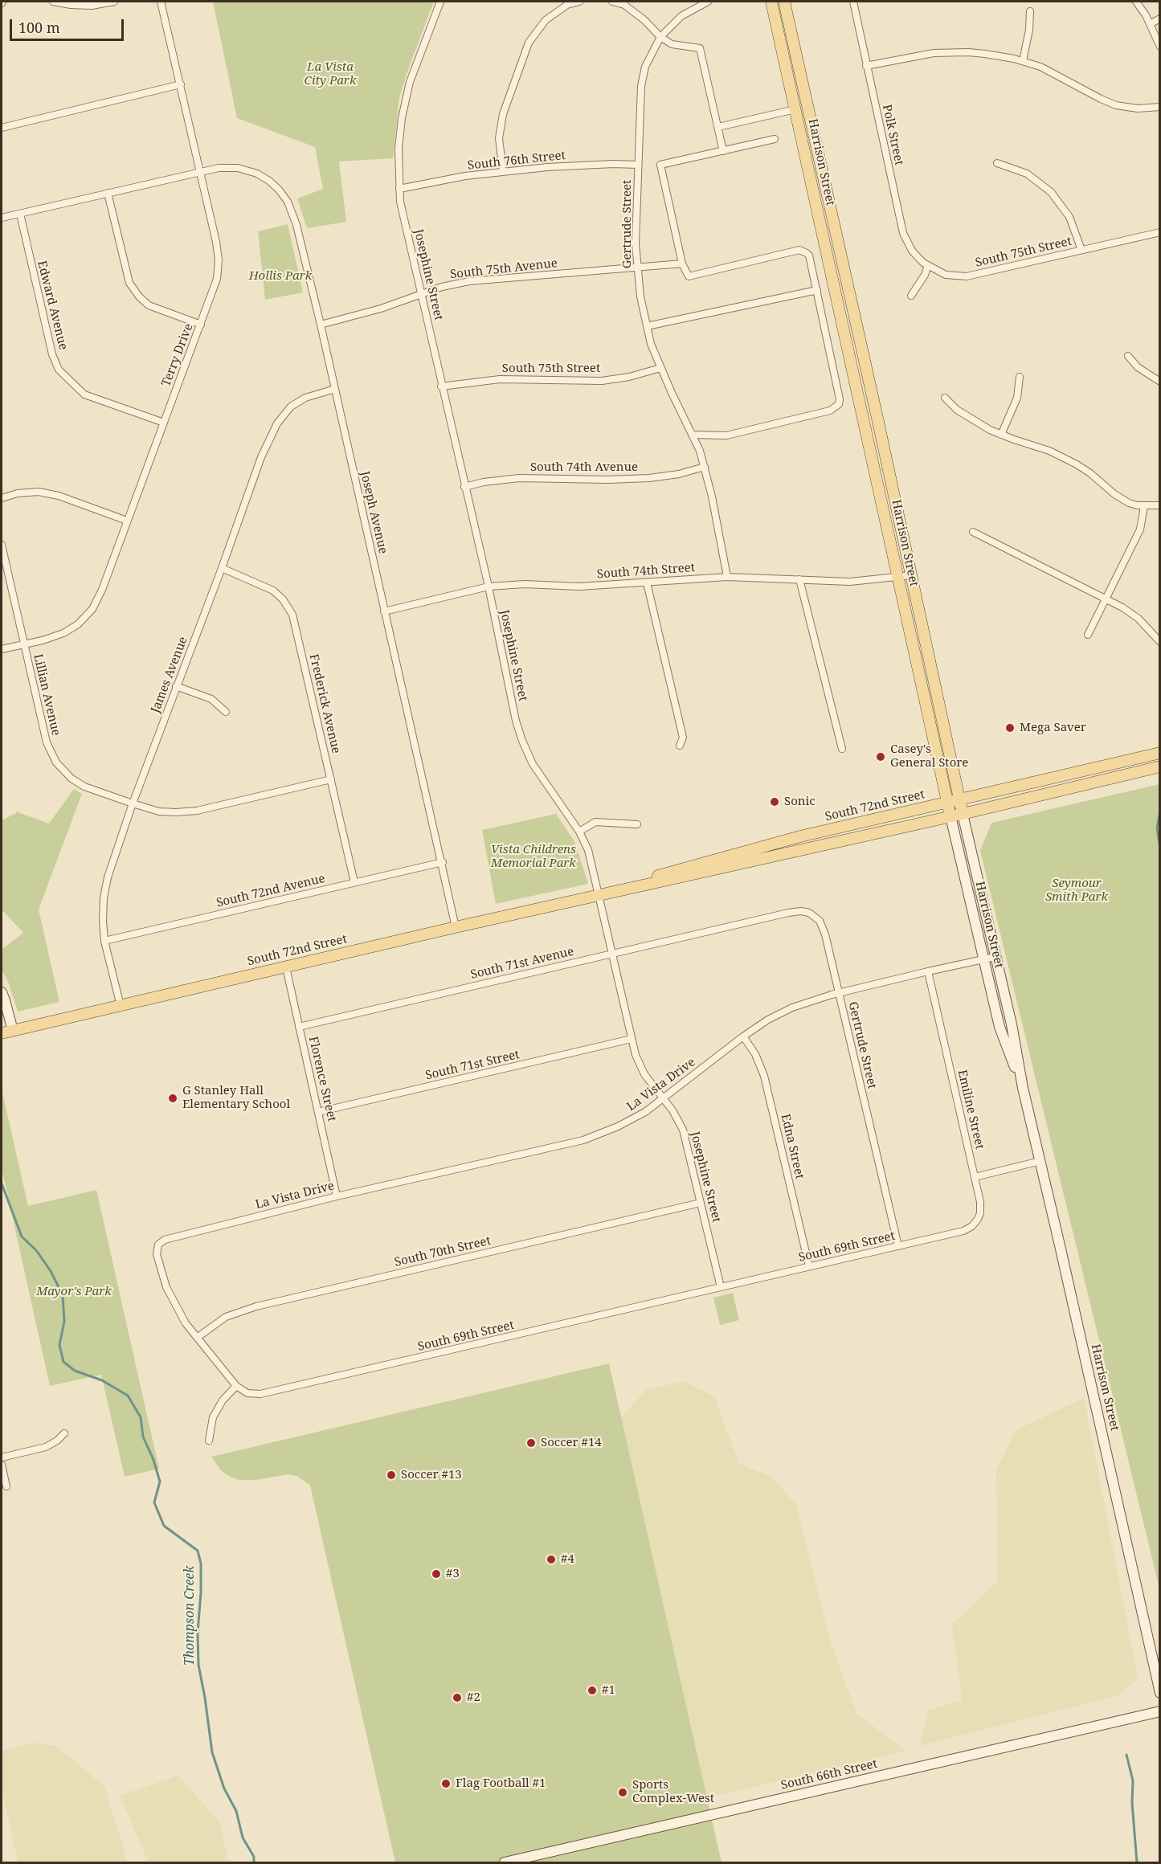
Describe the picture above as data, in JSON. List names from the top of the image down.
{
  "streets": {
    "main road": ["Harrison Street", "South 72nd Street", "South 66th Street"],
    "street": [
      "Polk Street",
      "South 76th Street",
      "Gertrude Street",
      "South 75th Street",
      "South 75th Avenue",
      "Josephine Street",
      "Edward Avenue",
      "Terry Drive",
      "South 74th Avenue",
      "Joseph Avenue",
      "South 74th Street",
      "James Avenue",
      "Lillian Avenue",
      "Frederick Avenue",
      "South 72nd Avenue",
      "South 71st Avenue",
      "South 71st Street",
      "Florence Street",
      "La Vista Drive",
      "Emiline Street",
      "Edna Street",
      "South 69th Street",
      "South 70th Street"
    ]
  },
  "crossings": [
    ["Polk Street", "South 75th Street"],
    ["South 76th Street", "Gertrude Street"],
    ["South 76th Street", "Josephine Street"],
    ["Harrison Street", "South 74th Street"],
    ["Harrison Street", "South 72nd Street"],
    ["Harrison Street", "La Vista Drive"],
    ["Gertrude Street", "South 75th Street"],
    ["Gertrude Street", "South 75th Avenue"],
    ["Gertrude Street", "South 74th Avenue"],
    ["Gertrude Street", "South 74th Street"],
    ["Gertrude Street", "South 71st Avenue"],
    ["Gertrude Street", "La Vista Drive"],
    ["Gertrude Street", "South 69th Street"],
    ["South 75th Street", "Josephine Street"],
    ["South 75th Avenue", "Josephine Street"],
    ["South 75th Avenue", "Joseph Avenue"],
    ["Josephine Street", "South 74th Avenue"],
    ["Josephine Street", "South 74th Street"],
    ["Josephine Street", "South 72nd Street"],
    ["Josephine Street", "South 71st Avenue"],
    ["Josephine Street", "South 71st Street"],
    ["Josephine Street", "La Vista Drive"],
    ["Josephine Street", "South 69th Street"],
    ["Josephine Street", "South 70th Street"],
    ["Edward Avenue", "Terry Drive"],
    ["Edward Avenue", "Joseph Avenue"],
    ["Terry Drive", "Joseph Avenue"],
    ["Terry Drive", "Lillian Avenue"],
    ["Joseph Avenue", "South 74th Street"],
    ["Joseph Avenue", "James Avenue"],
    ["Joseph Avenue", "South 72nd Street"],
    ["Joseph Avenue", "South 72nd Avenue"],
    ["James Avenue", "Lillian Avenue"],
    ["James Avenue", "Frederick Avenue"],
    ["James Avenue", "South 72nd Street"],
    ["James Avenue", "South 72nd Avenue"],
    ["Lillian Avenue", "Frederick Avenue"],
    ["Frederick Avenue", "South 72nd Avenue"],
    ["South 72nd Street", "Florence Street"],
    ["South 71st Avenue", "Florence Street"],
    ["South 71st Street", "Florence Street"],
    ["Florence Street", "La Vista Drive"],
    ["La Vista Drive", "Emiline Street"],
    ["La Vista Drive", "Edna Street"],
    ["La Vista Drive", "South 70th Street"],
    ["Emiline Street", "South 69th Street"],
    ["Edna Street", "South 69th Street"]
  ],
  "water": ["Thompson Creek"],
  "parks": [
    "La Vista City Park",
    "Hollis Park",
    "Vista Childrens Memorial Park",
    "Seymour Smith Park",
    "Mayor's Park"
  ],
  "places": [
    "Mega Saver",
    "Casey's General Store",
    "Sonic",
    "G Stanley Hall Elementary School",
    "Soccer #14",
    "Soccer #13",
    "#4",
    "#3",
    "#1",
    "#2",
    "Flag Football #1",
    "Sports Complex-West"
  ],
  "scale_bar": "100 m"
}
